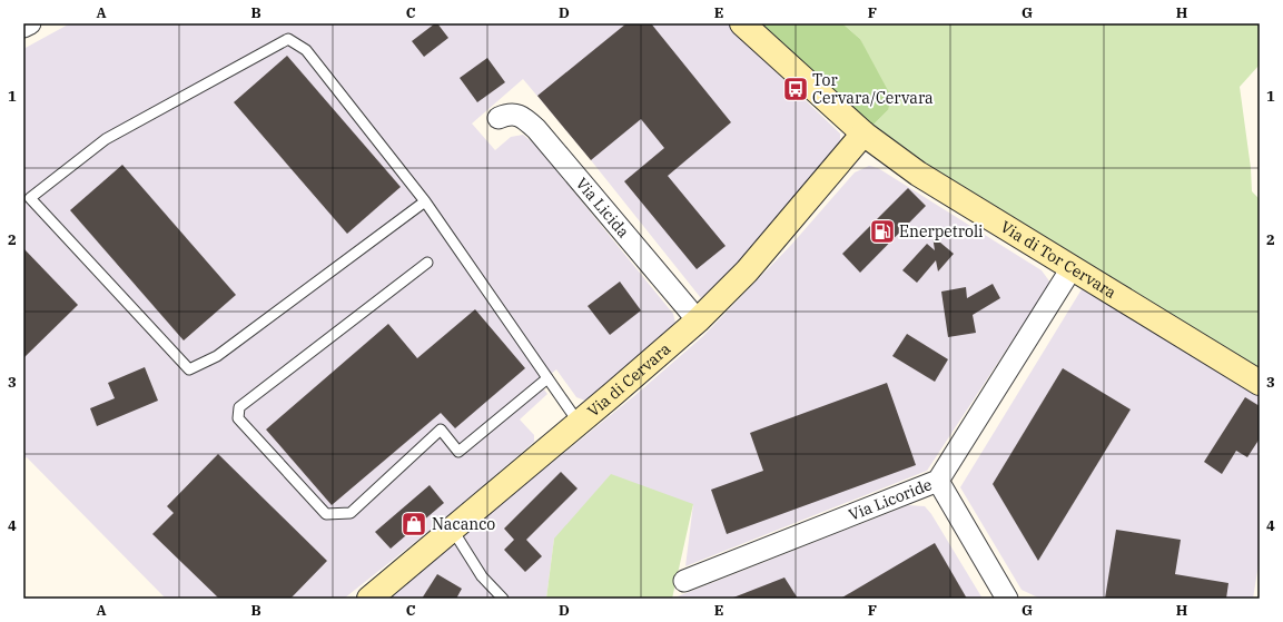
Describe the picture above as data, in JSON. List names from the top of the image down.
{
  "streets": {
    "street": [
      "Via Licida",
      "Via di Tor Cervara",
      "Via di Cervara",
      "Via Licoride"
    ]
  },
  "crossings": [
    ["Via Licida", "Via di Cervara"],
    ["Via di Tor Cervara", "Via di Cervara"],
    ["Via di Tor Cervara", "Via Licoride"]
  ],
  "places": {
    "bus stop": ["Tor Cervara/Cervara"],
    "fuel station": ["Enerpetroli"],
    "shop": ["Nacanco"]
  },
  "grid": {
    "columns": [
      "A",
      "B",
      "C",
      "D",
      "E",
      "F",
      "G",
      "H"
    ],
    "rows": [
      "1",
      "2",
      "3",
      "4"
    ]
  }
}
